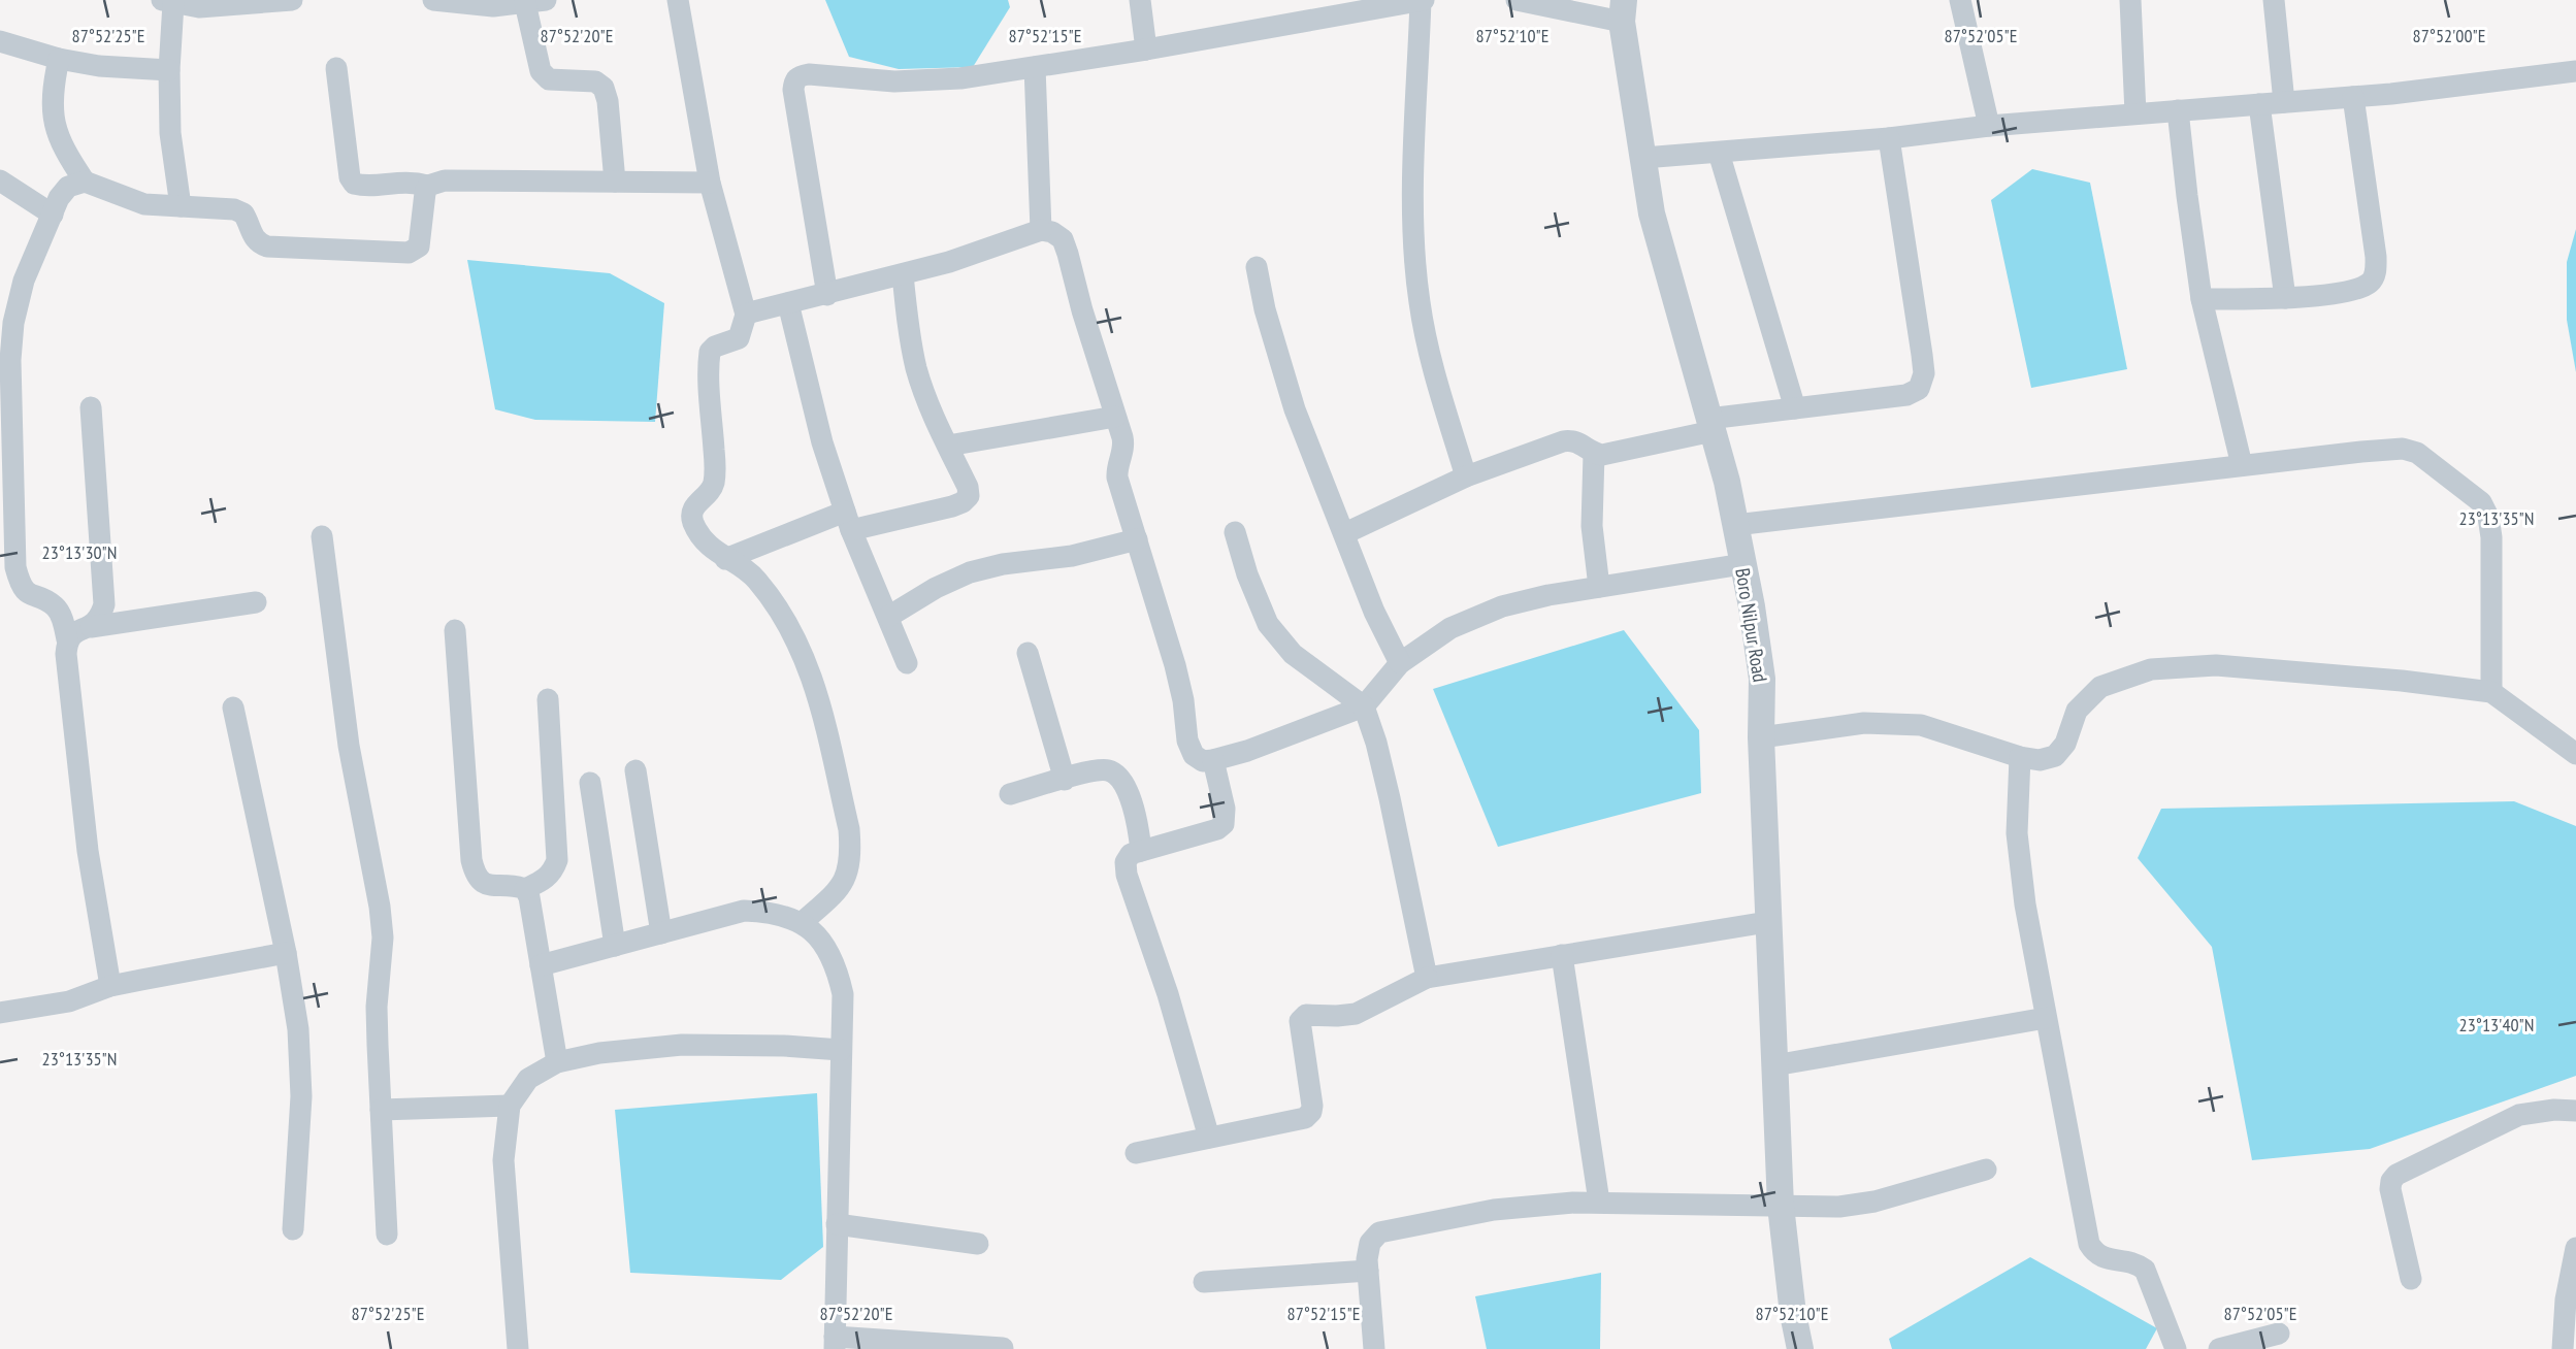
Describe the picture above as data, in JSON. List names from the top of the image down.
{
  "streets": {
    "street": ["Boro Nilpur Road"]
  },
  "coordinates": [
    "87°52'25\"E",
    "87°52'20\"E",
    "87°52'15\"E",
    "87°52'10\"E",
    "87°52'05\"E",
    "87°52'00\"E",
    "23°13'35\"N",
    "23°13'30\"N",
    "23°13'40\"N"
  ]
}
